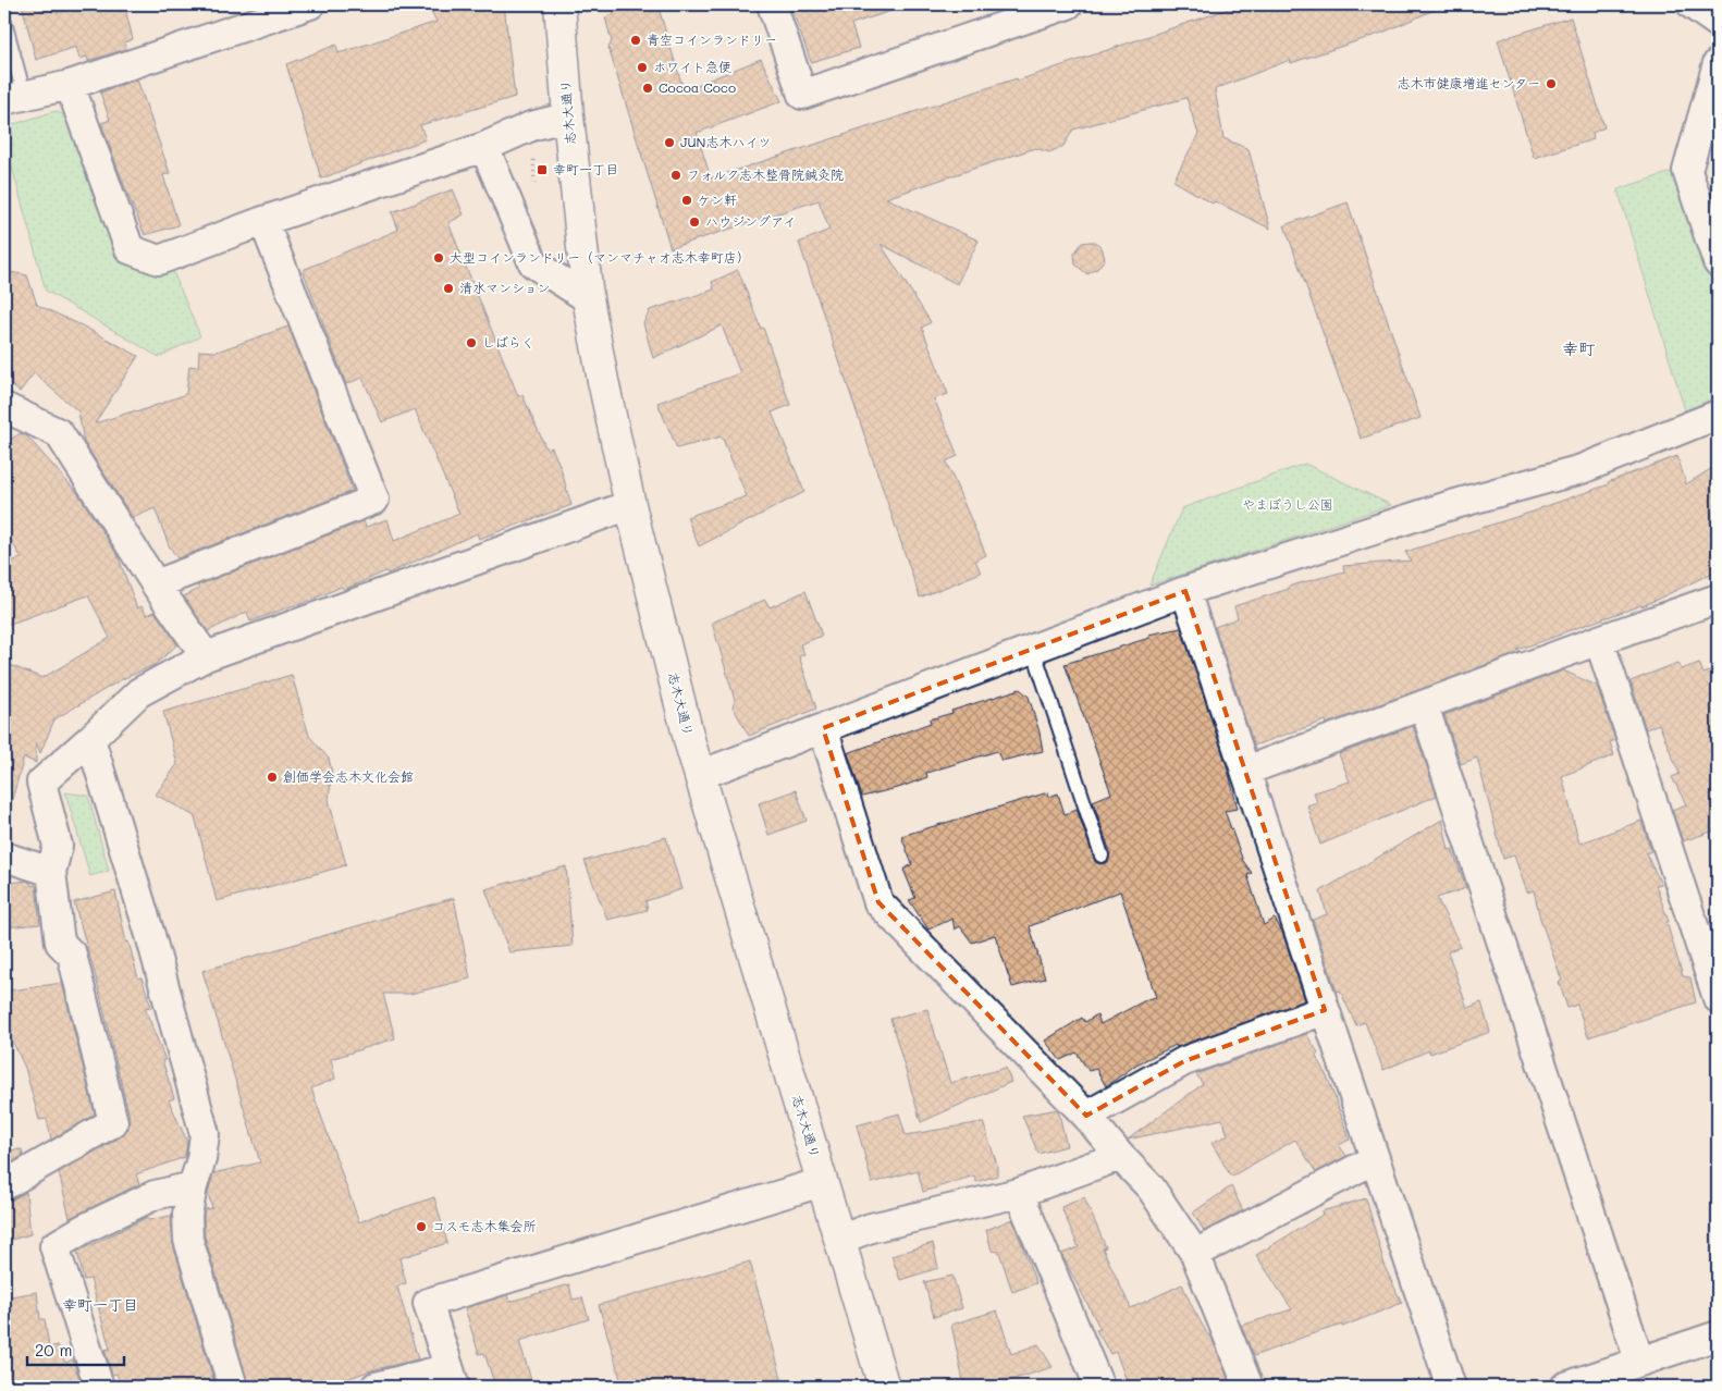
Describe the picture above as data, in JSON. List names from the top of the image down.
{
  "streets": {
    "main road": ["志木大通り"]
  },
  "districts": ["幸町", "幸町一丁目"],
  "parks": ["やまぼうし公園"],
  "places": {
    "other": [
      "青空コインランドリー",
      "ホワイト急便",
      "志木市健康増進センター",
      "Cocoa Coco",
      "JUN志木ハイツ",
      "フォルク志木整骨院鍼灸院",
      "ケン軒",
      "ハウジングアイ",
      "大型コインランドリー（マンマチャオ志木幸町店）",
      "清水マンション",
      "しばらく",
      "創価学会志木文化会館",
      "コスモ志木集会所"
    ],
    "transit": ["幸町一丁目"]
  },
  "scale_bar": "20 m"
}
